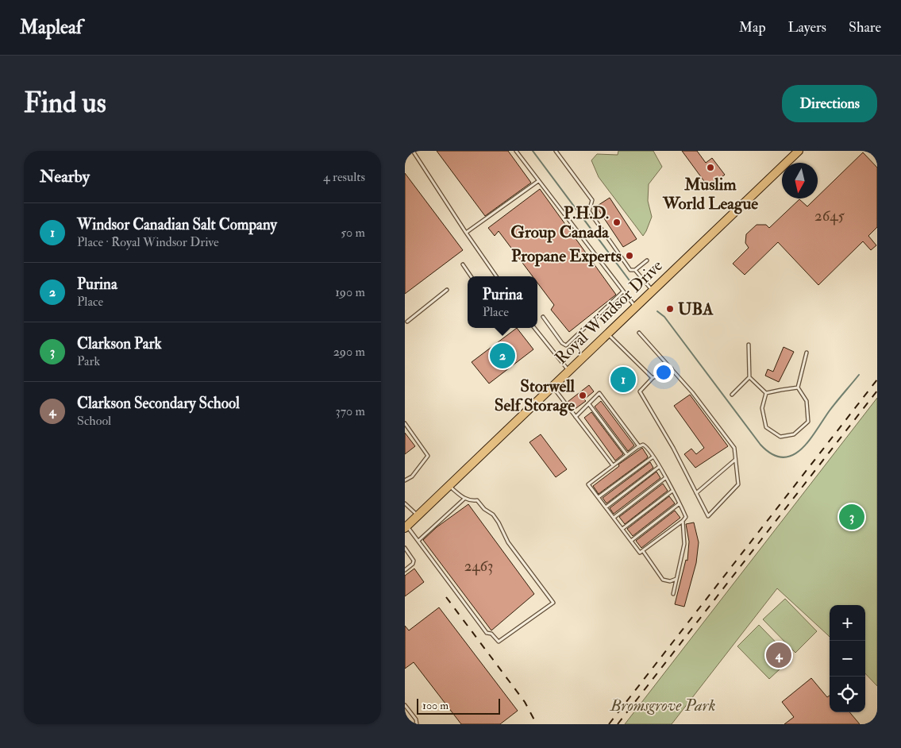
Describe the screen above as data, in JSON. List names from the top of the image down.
{
  "streets": {
    "main road": ["Royal Windsor Drive"]
  },
  "parks": ["Bromsgrove Park"],
  "places": [
    "Muslim World League",
    "P.H.D. Group Canada",
    "Propane Experts",
    "UBA",
    "Storwell Self Storage"
  ],
  "house_numbers": ["2645", "2463"],
  "scale_bar": "100 m",
  "north": "bottom",
  "page": {
    "header": "Mapleaf",
    "nav": ["Map", "Layers", "Share"],
    "buttons": "Directions",
    "title": "Find us",
    "heading": ["Nearby", "4 results"],
    "list": [
      {
        "mark": "1",
        "name": "Windsor Canadian Salt Company",
        "note": "Place · Royal Windsor Drive",
        "value": "50 m"
      },
      {
        "mark": "2",
        "name": "Purina",
        "note": "Place",
        "value": "190 m"
      },
      {
        "mark": "3",
        "name": "Clarkson Park",
        "note": "Park",
        "value": "290 m"
      },
      {
        "mark": "4",
        "name": "Clarkson Secondary School",
        "note": "School",
        "value": "370 m"
      }
    ],
    "popup": ["Purina", "Place"],
    "pins": [
      "2",
      "1",
      "3",
      "4"
    ],
    "map_buttons": ["+", "−"],
    "scale": "100 m"
  }
}
